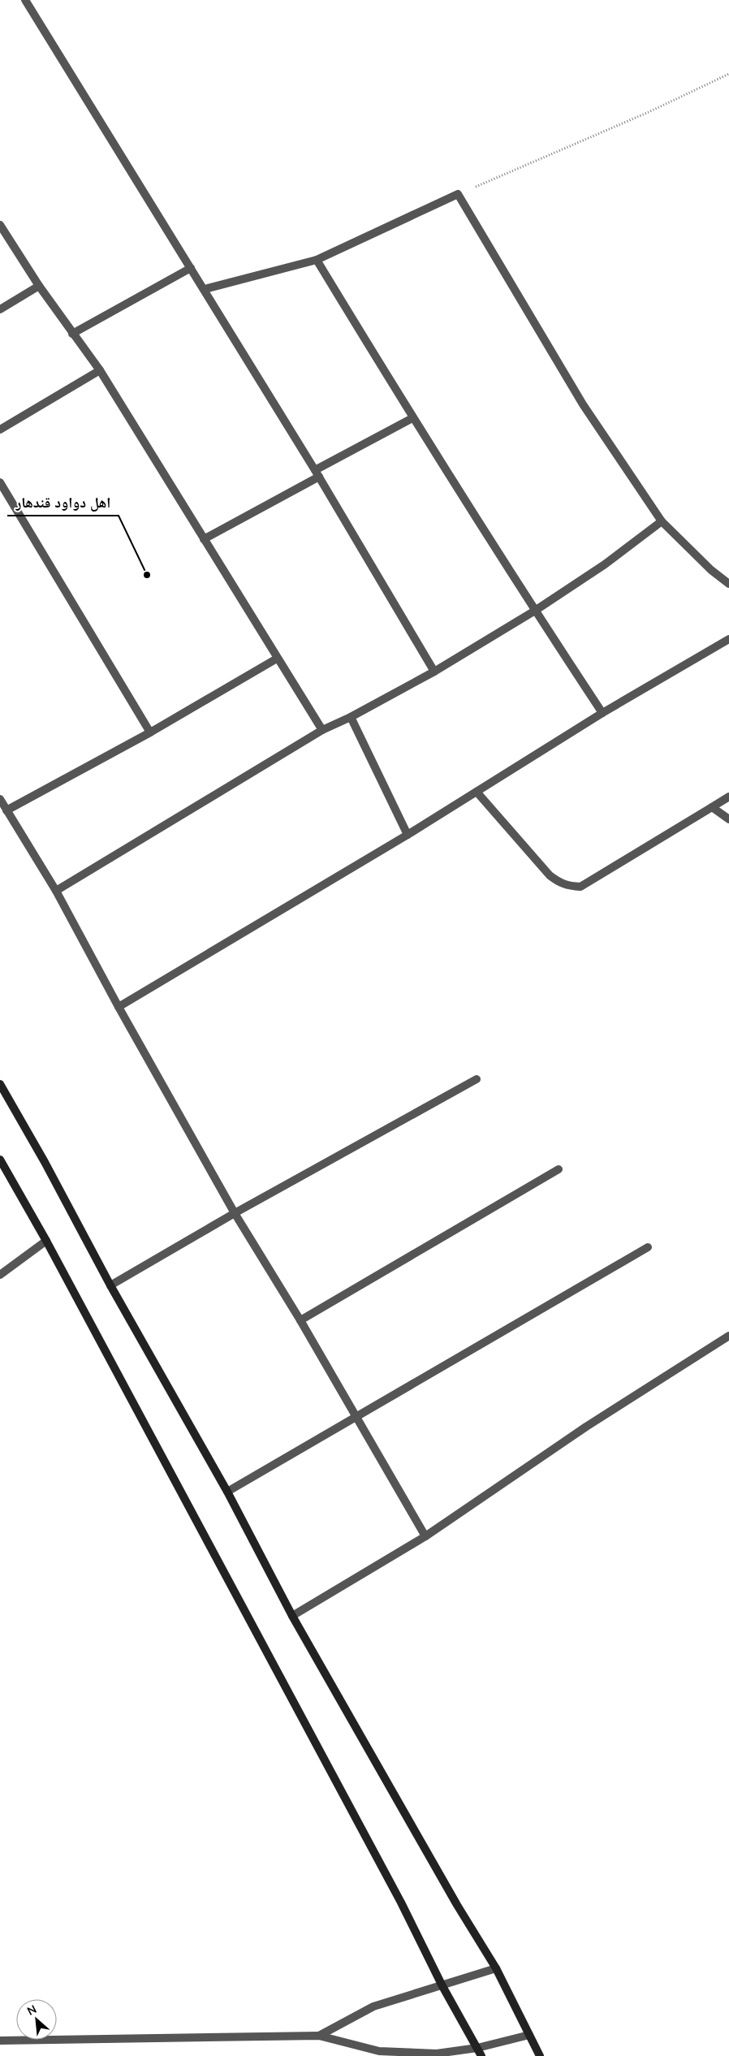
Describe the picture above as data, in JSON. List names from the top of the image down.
{
  "places": ["اهل دواود قندهار"],
  "north": "top left"
}
